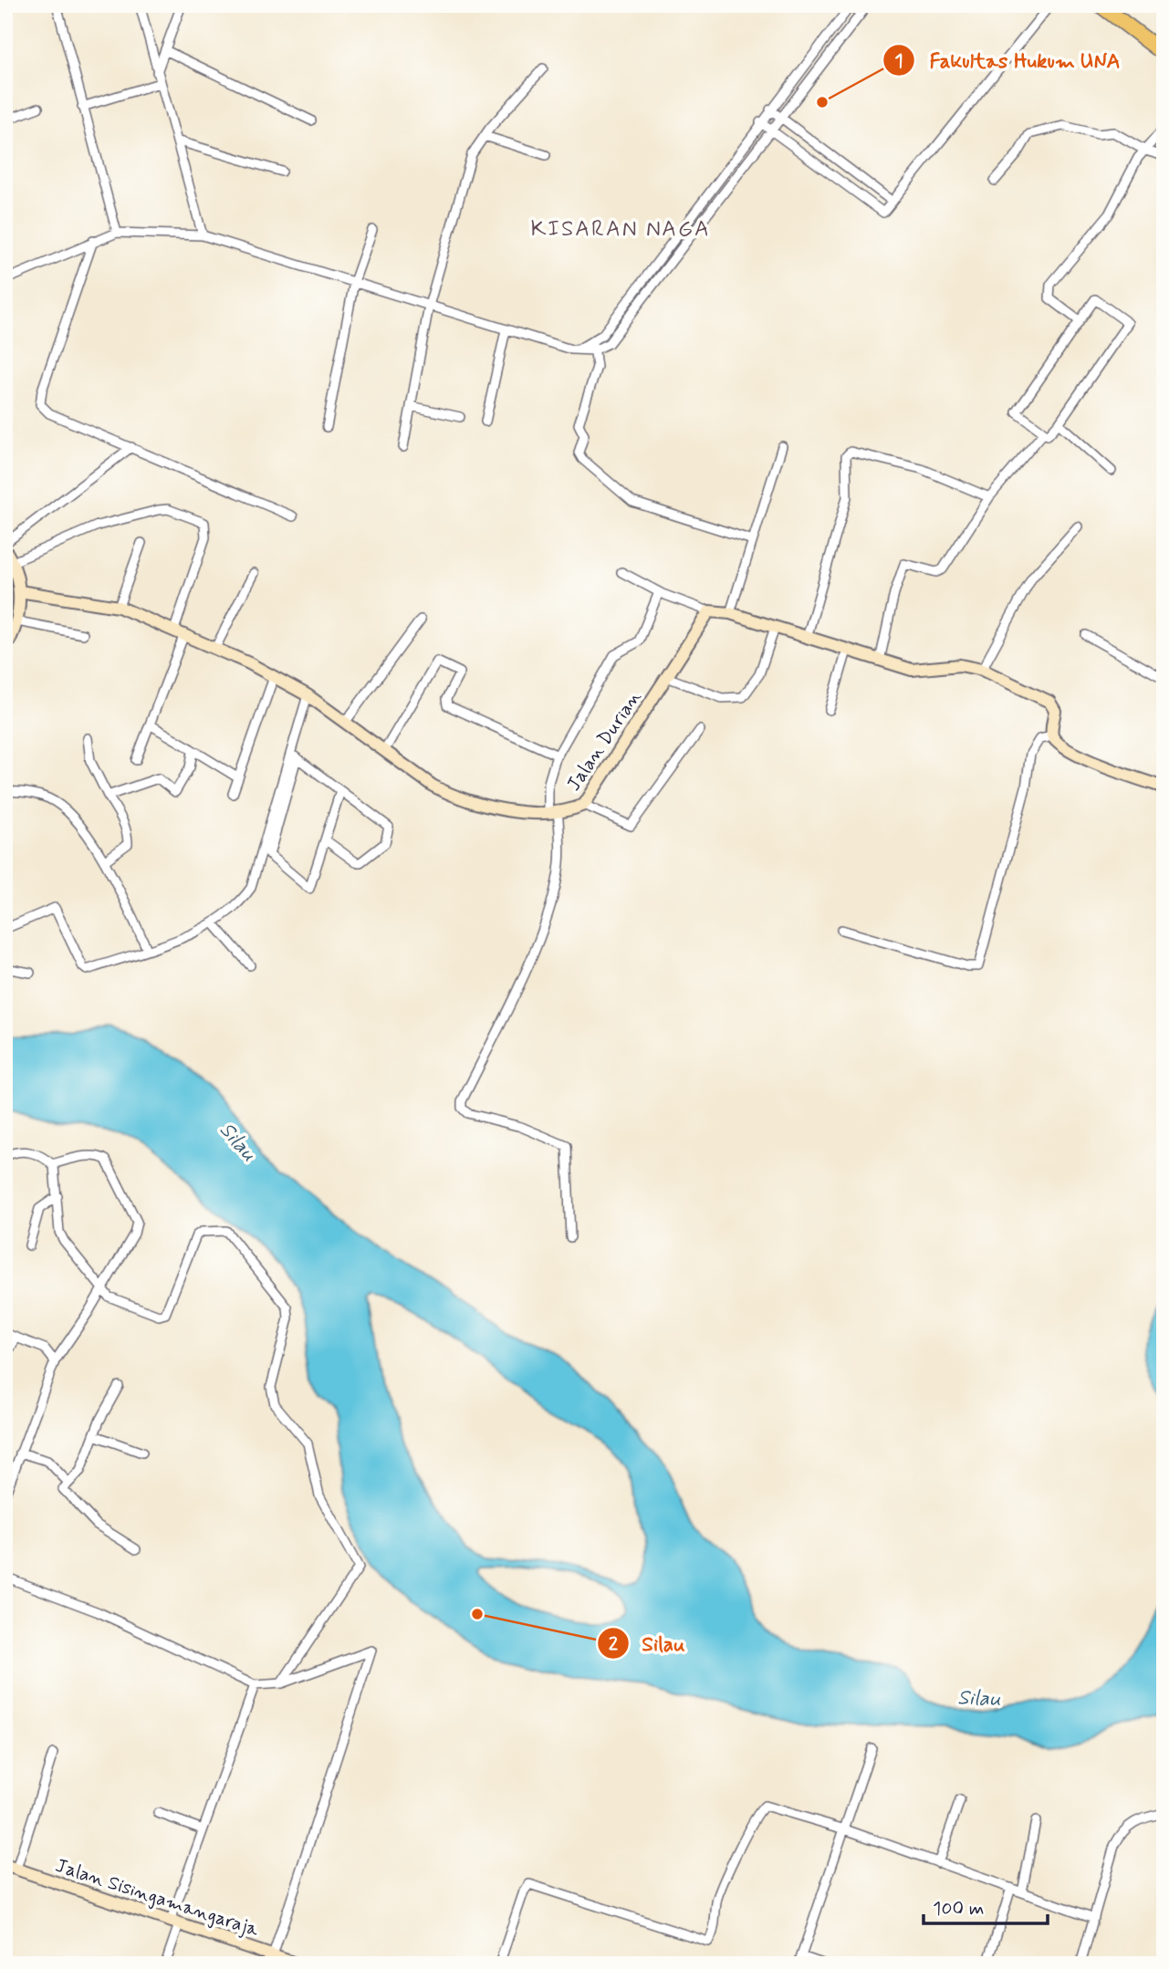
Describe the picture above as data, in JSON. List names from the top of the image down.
{
  "streets": {
    "street": ["Jalan Durian", "Jalan Sisingamangaraja"]
  },
  "districts": ["KISARAN NAGA"],
  "water": ["Silau"],
  "places": ["Fakultas Hukum UNA", "Silau"],
  "scale_bar": "100 m"
}
